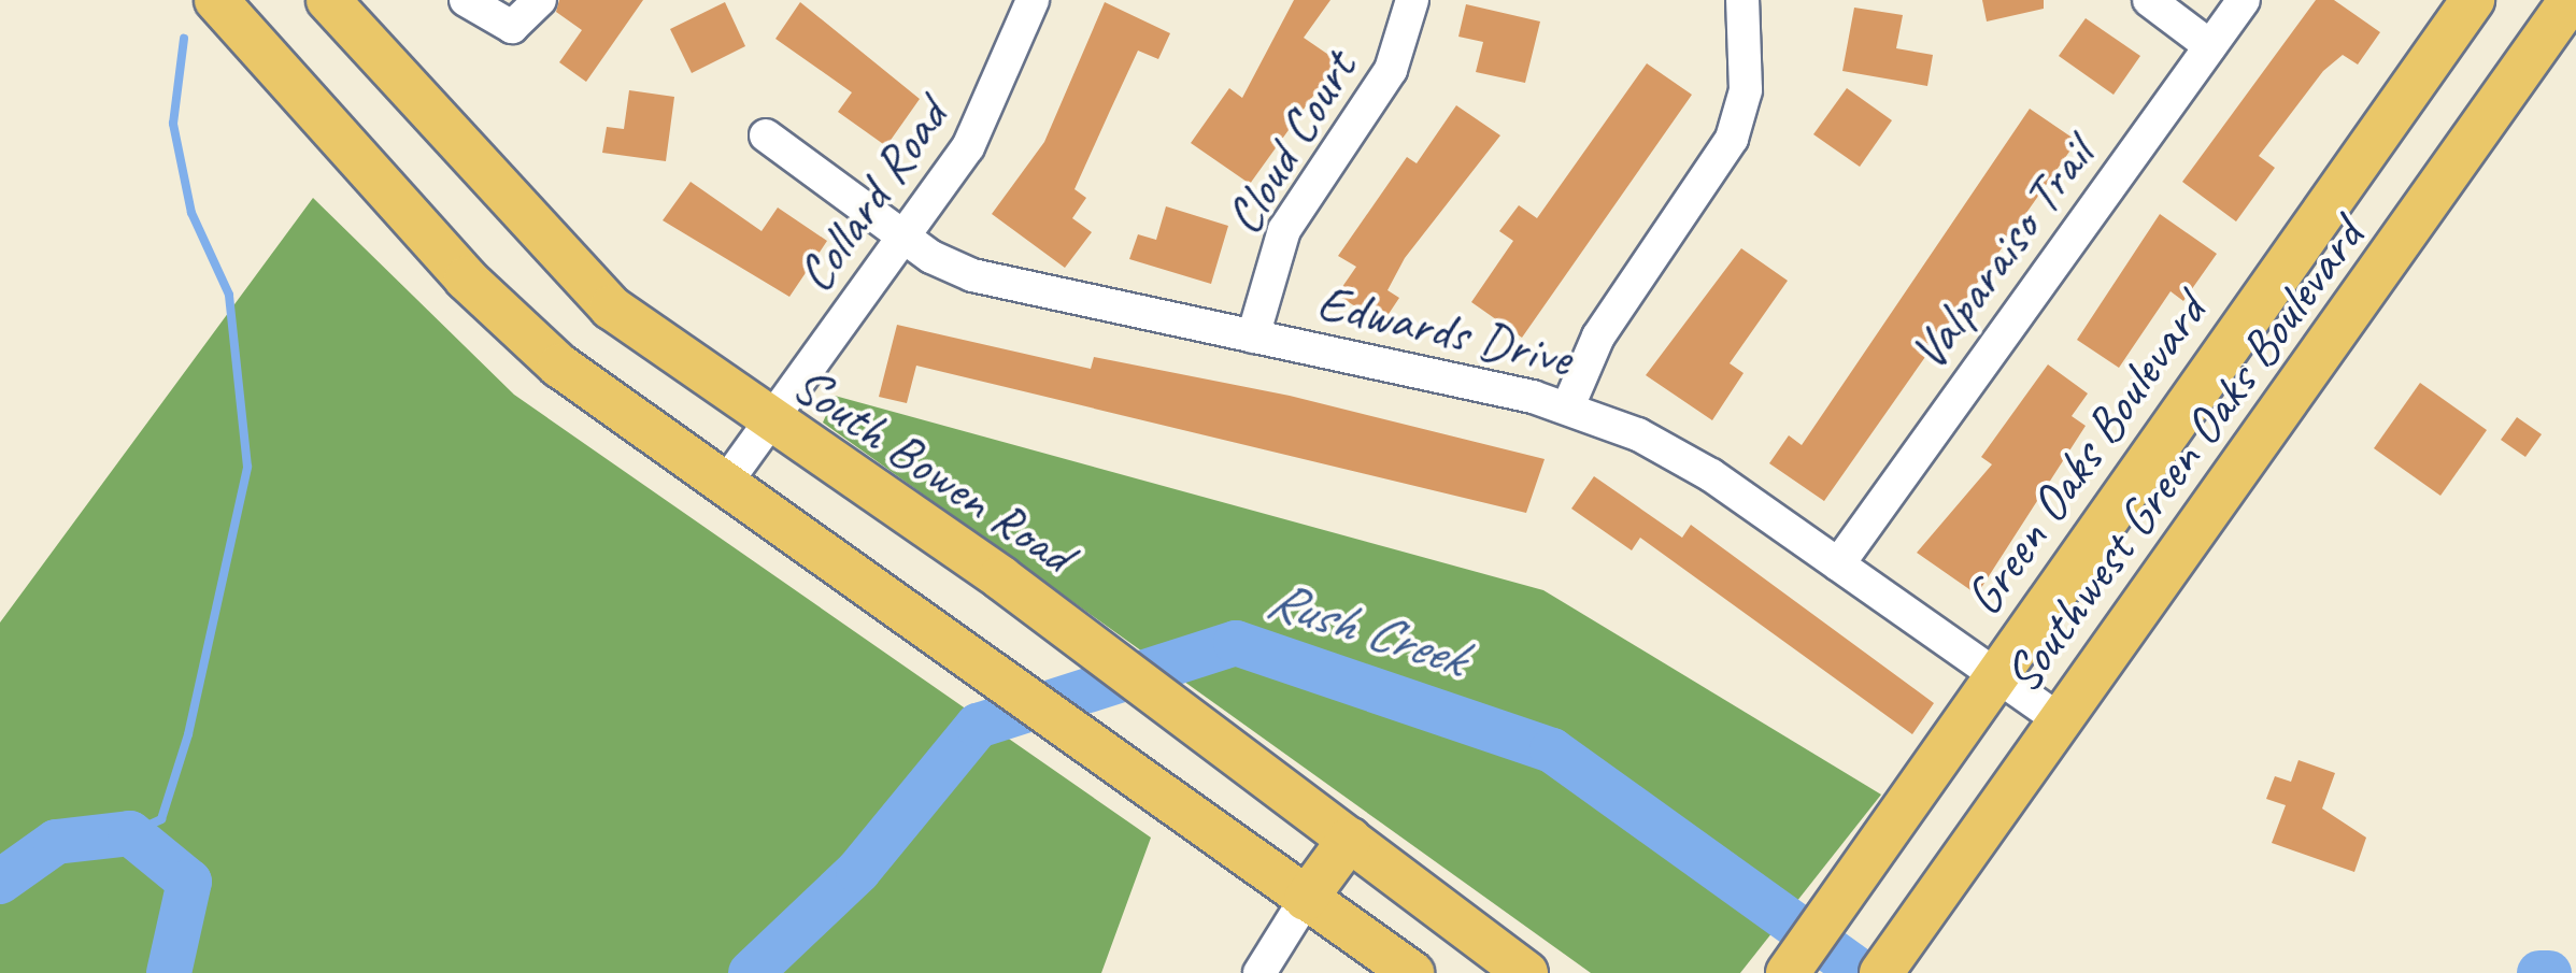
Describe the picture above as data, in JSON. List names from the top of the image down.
{
  "streets": {
    "main road": ["Green Oaks Boulevard", "Southwest Green Oaks Boulevard", "South Bowen Road"],
    "street": [
      "Cloud Court",
      "Collard Road",
      "Valparaiso Trail",
      "Edwards Drive"
    ]
  },
  "crossings": [
    ["Cloud Court", "Edwards Drive"],
    ["Collard Road", "Edwards Drive"],
    ["Collard Road", "South Bowen Road"],
    ["Valparaiso Trail", "Edwards Drive"],
    ["Edwards Drive", "Green Oaks Boulevard"],
    ["Edwards Drive", "Southwest Green Oaks Boulevard"]
  ],
  "water": ["Rush Creek"]
}
